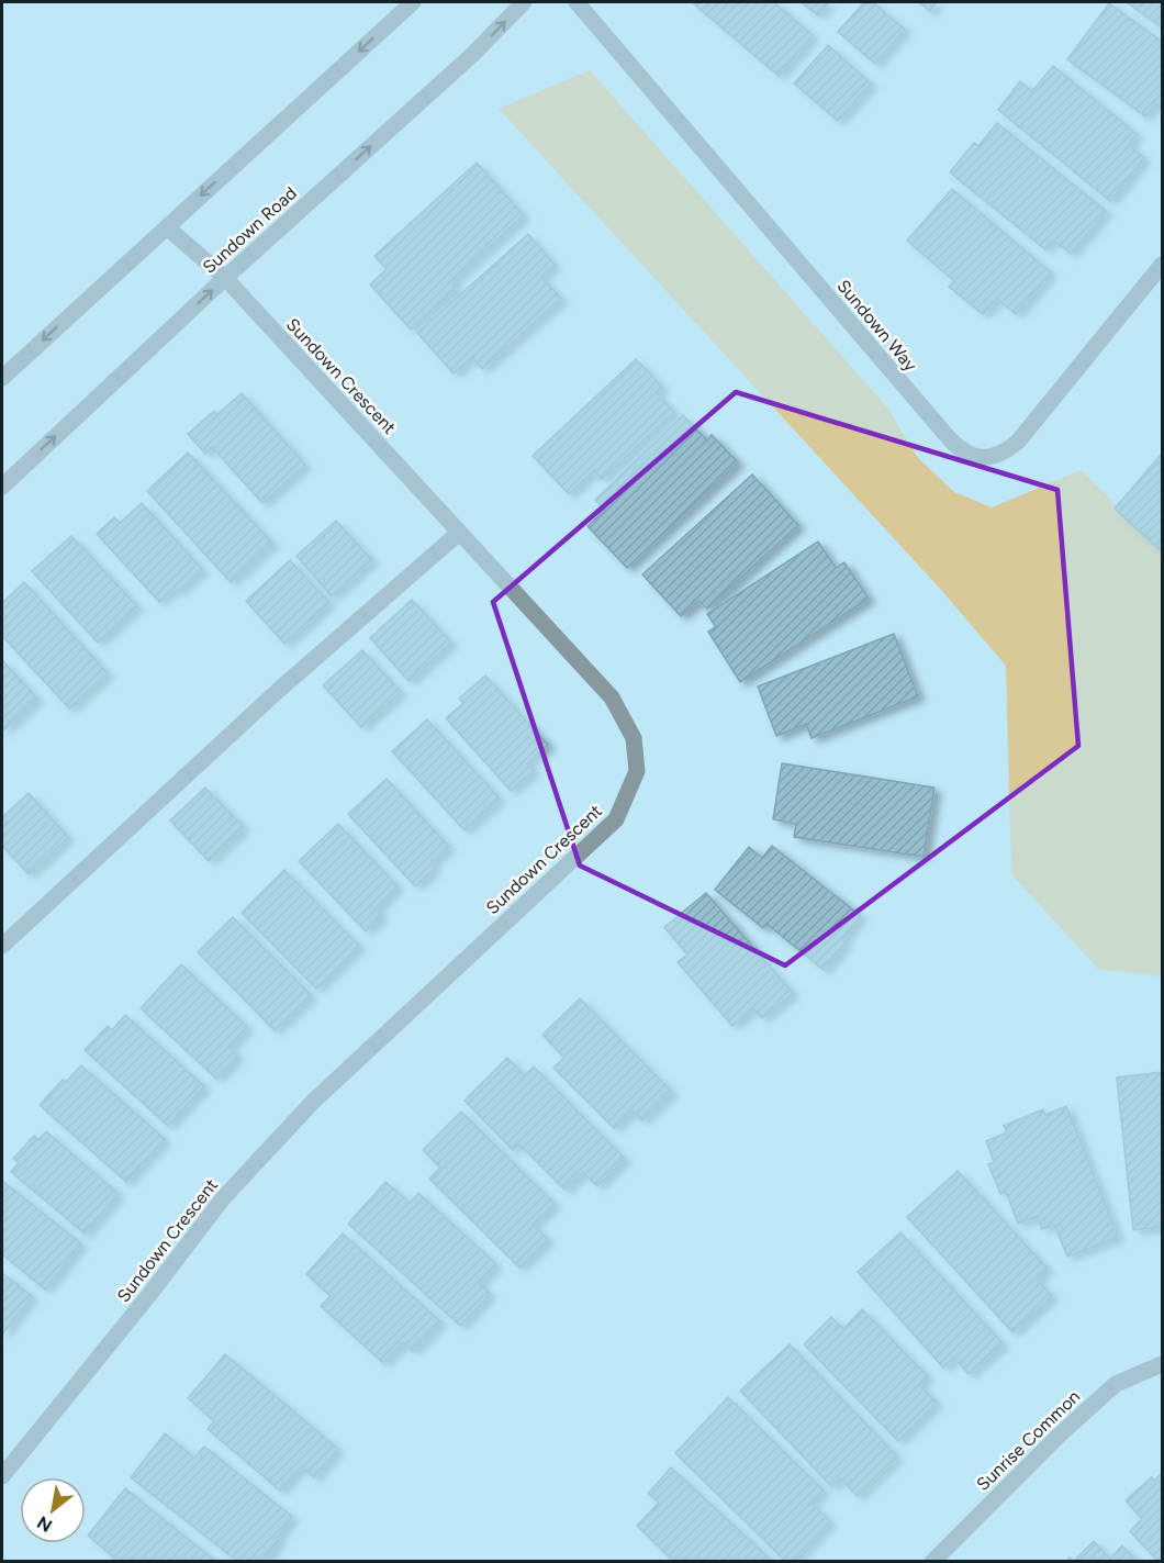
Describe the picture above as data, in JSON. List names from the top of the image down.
{
  "streets": {
    "street": [
      "Sundown Road",
      "Sundown Way",
      "Sundown Crescent",
      "Sunrise Common"
    ]
  },
  "crossings": [
    ["Sundown Road", "Sundown Crescent"]
  ],
  "north": "bottom left"
}
